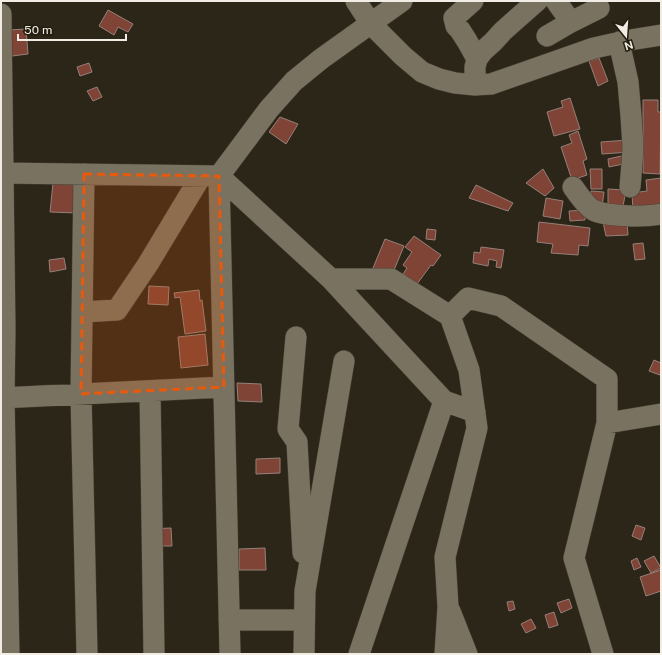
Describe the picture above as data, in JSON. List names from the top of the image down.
{
  "scale_bar": "50 m",
  "north": "bottom"
}
